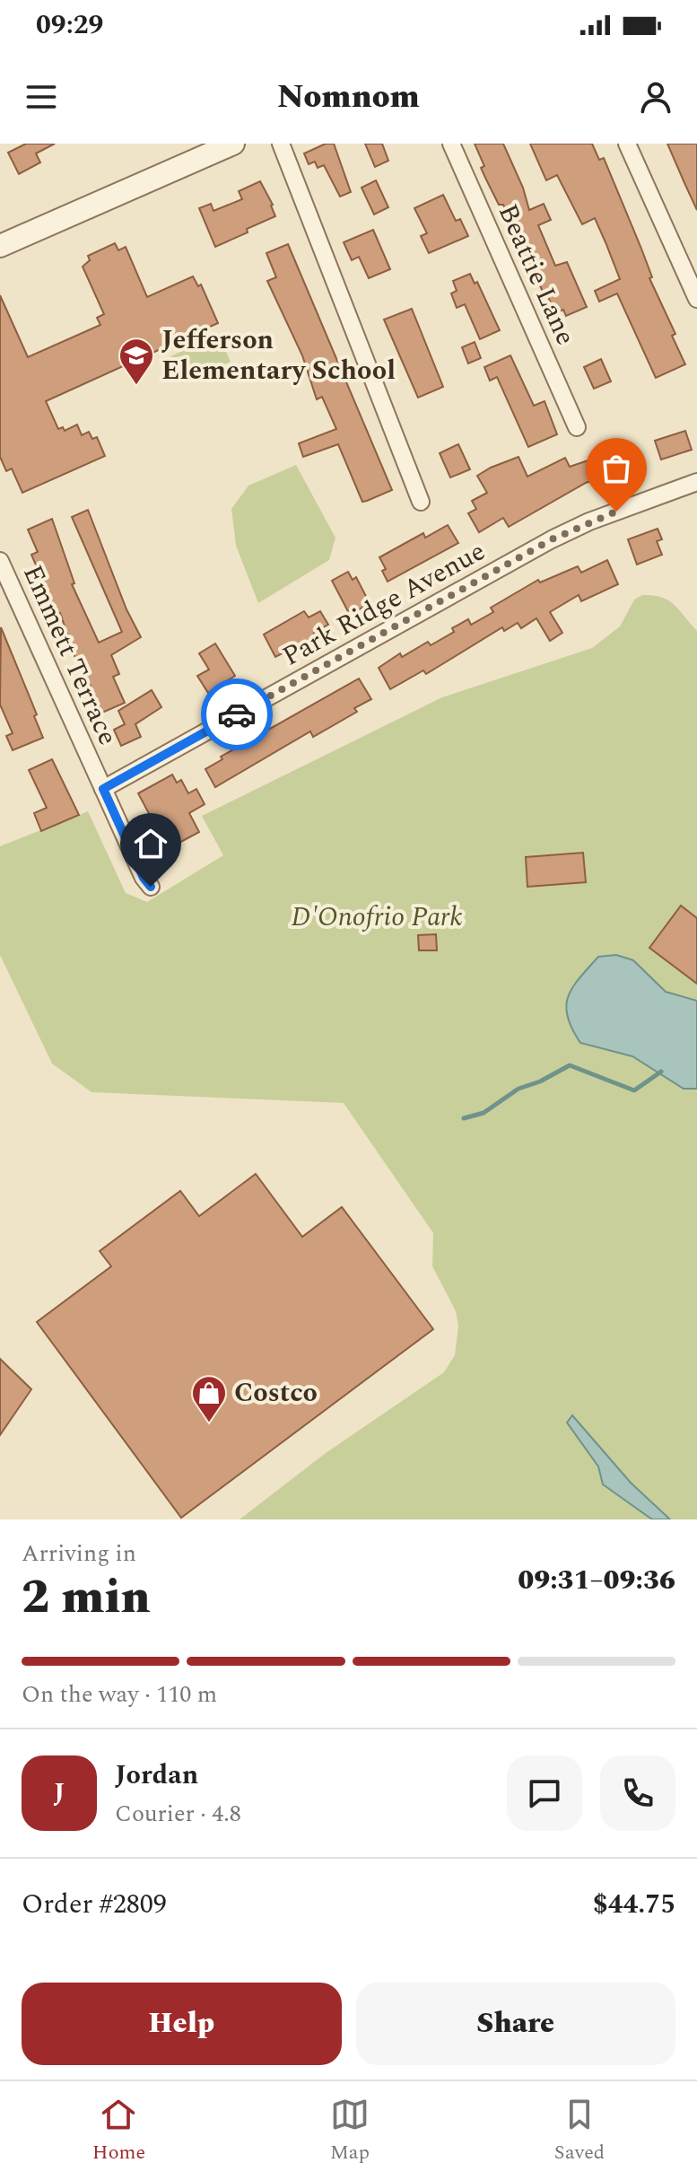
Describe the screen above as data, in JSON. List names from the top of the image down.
{
  "streets": {
    "street": ["Beattie Lane", "Park Ridge Avenue", "Emmett Terrace"]
  },
  "crossings": [
    ["Park Ridge Avenue", "Emmett Terrace"]
  ],
  "parks": ["D'Onofrio Park"],
  "places": {
    "school or university": ["Jefferson Elementary School"],
    "shop": ["Costco"]
  },
  "page": {
    "status": "09:29",
    "header": "Nomnom",
    "heading": ["2 min", "Arriving in", "09:31–09:36"],
    "panel": [
      "Jordan",
      "Courier · 4.8",
      "Order #2809",
      "$44.75"
    ],
    "bar": "On the way · 110 m",
    "round": "J",
    "buttons": ["Help", "Share"],
    "tabs": ["Home", "Map", "Saved"]
  }
}
